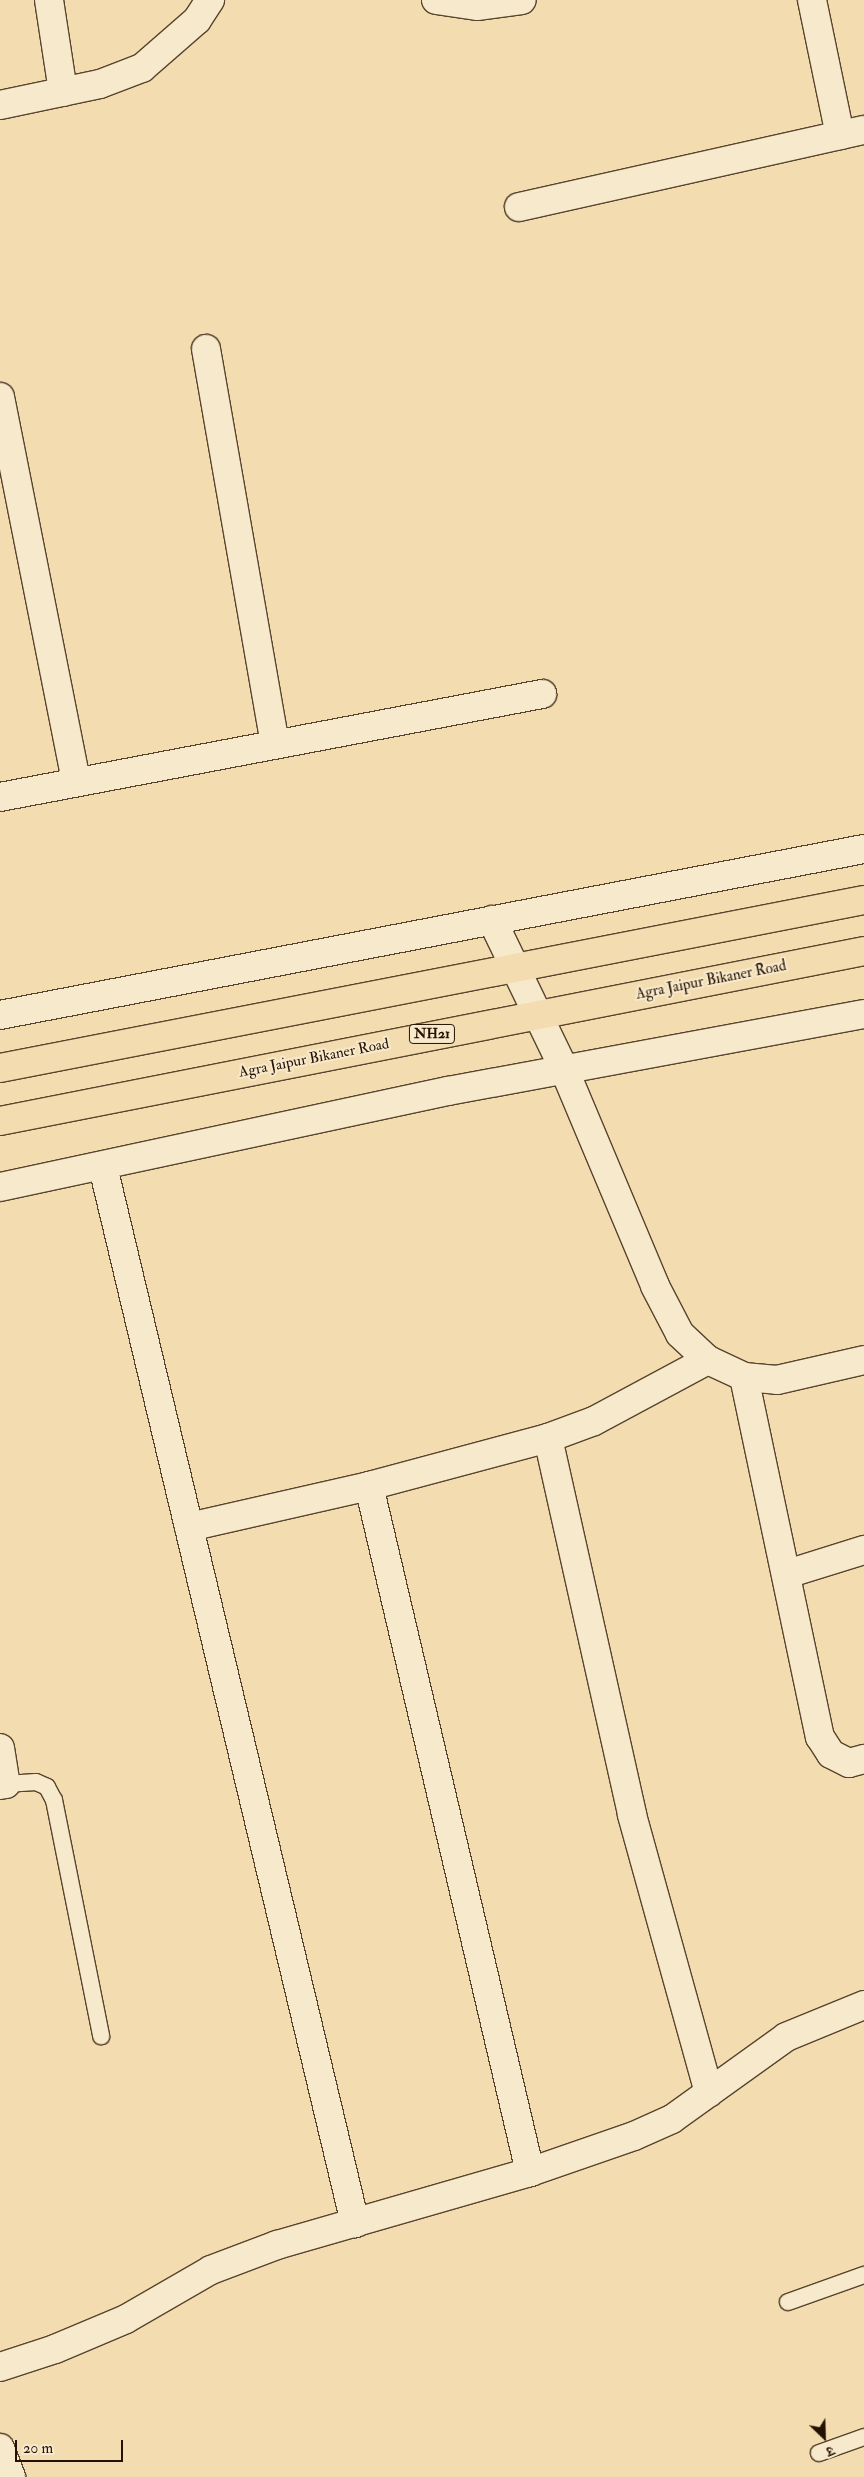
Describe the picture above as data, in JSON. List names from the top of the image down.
{
  "streets": {
    "highway": ["Agra Jaipur Bikaner Road", "NH21"]
  },
  "scale_bar": "20 m",
  "north": "bottom right"
}
